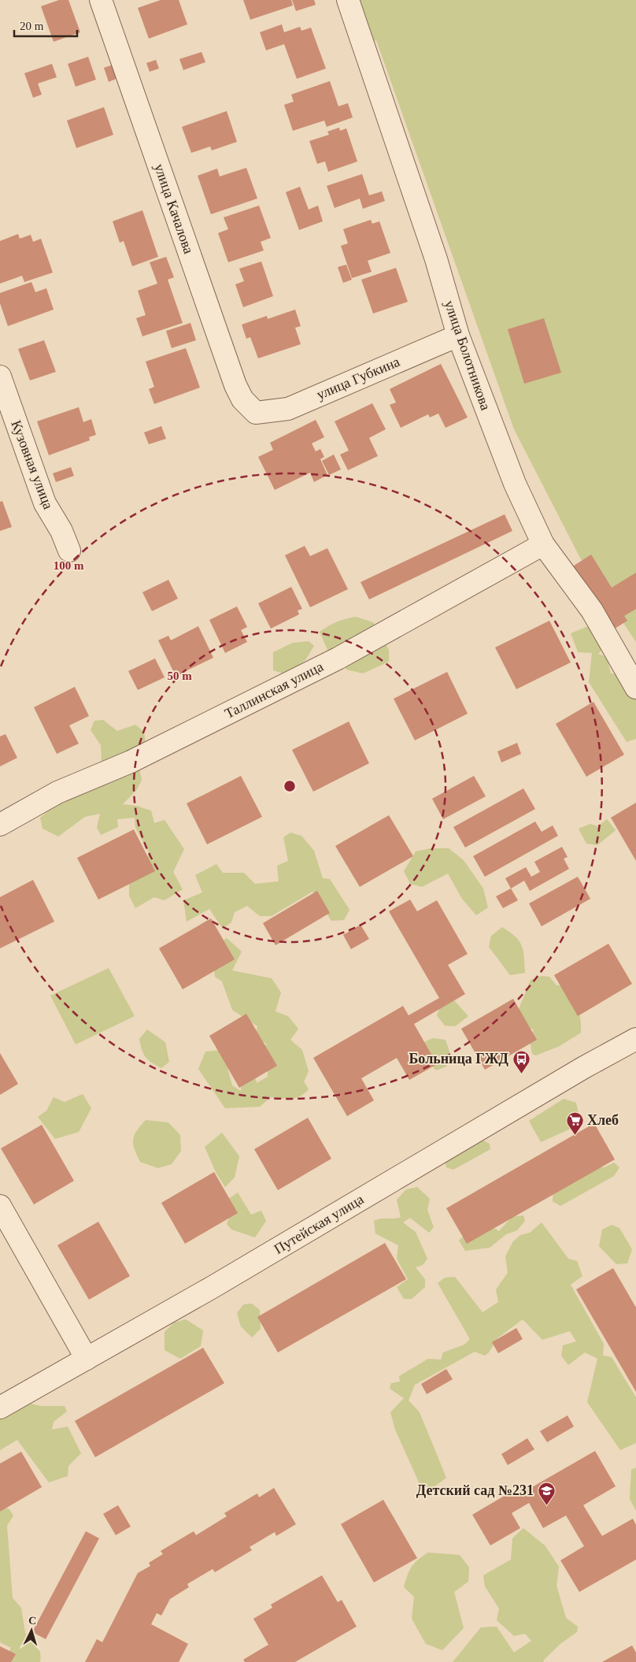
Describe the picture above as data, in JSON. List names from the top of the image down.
{
  "streets": {
    "street": [
      "улица Качалова",
      "улица Болотникова",
      "улица Губкина",
      "Кузовная улица",
      "Таллинская улица",
      "Путейская улица"
    ]
  },
  "crossings": [
    ["улица Качалова", "улица Губкина"],
    ["улица Болотникова", "улица Губкина"],
    ["улица Болотникова", "Таллинская улица"]
  ],
  "places": {
    "bus stop": ["Больница ГЖД"],
    "supermarket": ["Хлеб"],
    "school or university": ["Детский сад №231"]
  },
  "scale_bar": "20 m",
  "north": "top",
  "rings": ["100 m", "50 m"]
}
